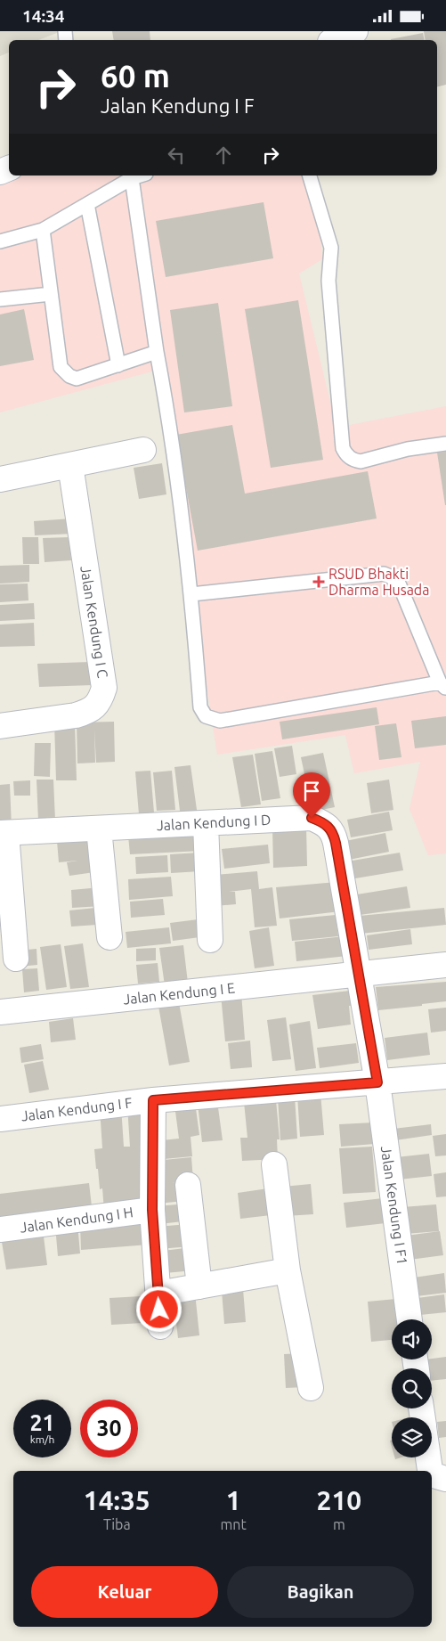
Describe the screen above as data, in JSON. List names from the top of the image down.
{
  "streets": {
    "street": [
      "Jalan Kendung I C",
      "Jalan Kendung I D",
      "Jalan Kendung I E",
      "Jalan Kendung I F",
      "Jalan Kendung I F1",
      "Jalan Kendung I H"
    ]
  },
  "crossings": [
    ["Jalan Kendung I D", "Jalan Kendung I E"],
    ["Jalan Kendung I F", "Jalan Kendung I F1"],
    ["Jalan Kendung I F", "Jalan Kendung I H"]
  ],
  "places": {
    "health": ["RSUD Bhakti Dharma Husada"]
  },
  "page": {
    "status": "14:34",
    "turn": ["60 m", "Jalan Kendung I F"],
    "speed": "21 km/h",
    "limit": "30",
    "eta": [
      "14:35",
      "Tiba",
      "1",
      "mnt",
      "210",
      "m"
    ],
    "buttons": ["Keluar", "Bagikan"]
  }
}
